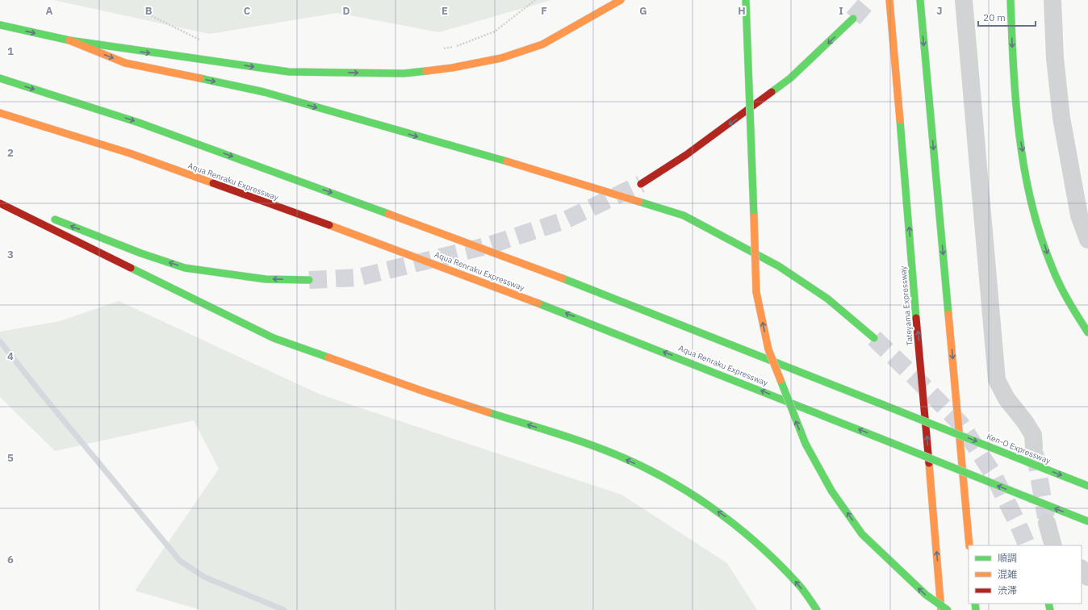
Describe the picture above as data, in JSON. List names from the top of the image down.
{
  "streets": {
    "highway": ["Aqua Renraku Expressway", "Tateyama Expressway", "Ken-O Expressway"]
  },
  "one_way": ["Aqua Renraku Expressway", "Ken-O Expressway"],
  "legend": ["順調", "混雑", "渋滞"],
  "scale_bar": "20 m",
  "grid": {
    "columns": [
      "A",
      "B",
      "C",
      "D",
      "E",
      "F",
      "G",
      "H",
      "I",
      "J"
    ],
    "rows": [
      "1",
      "2",
      "3",
      "4",
      "5",
      "6"
    ]
  }
}
